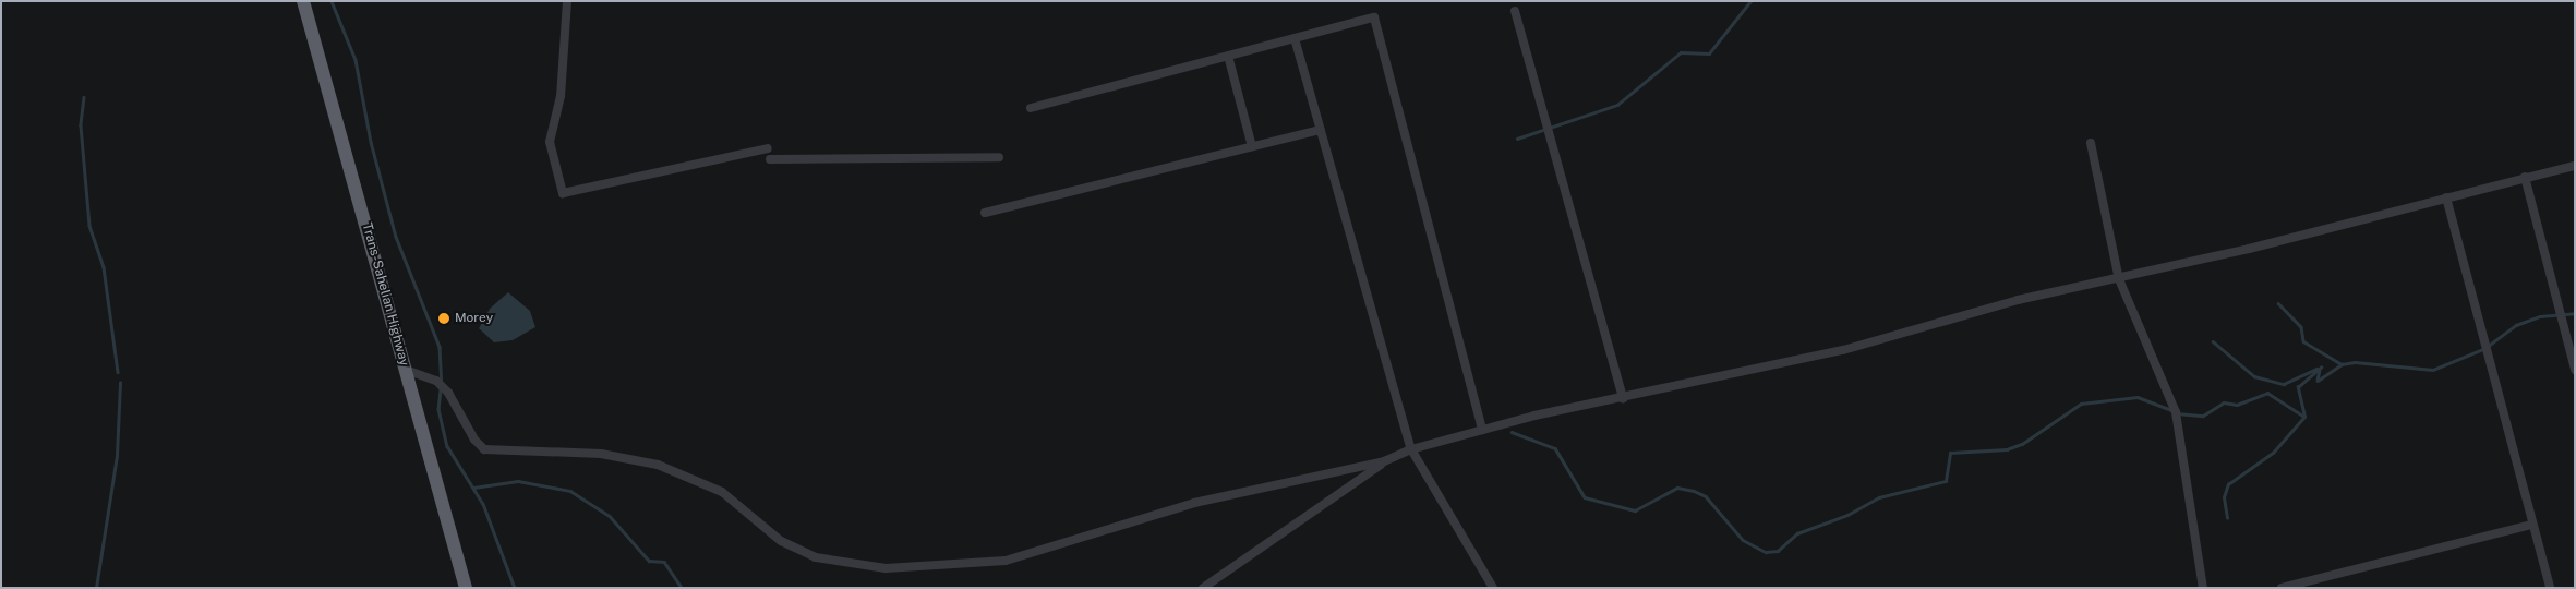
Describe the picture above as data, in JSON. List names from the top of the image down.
{
  "streets": {
    "highway": ["Trans-Sahelian Highway"]
  },
  "places": ["Morey"]
}
